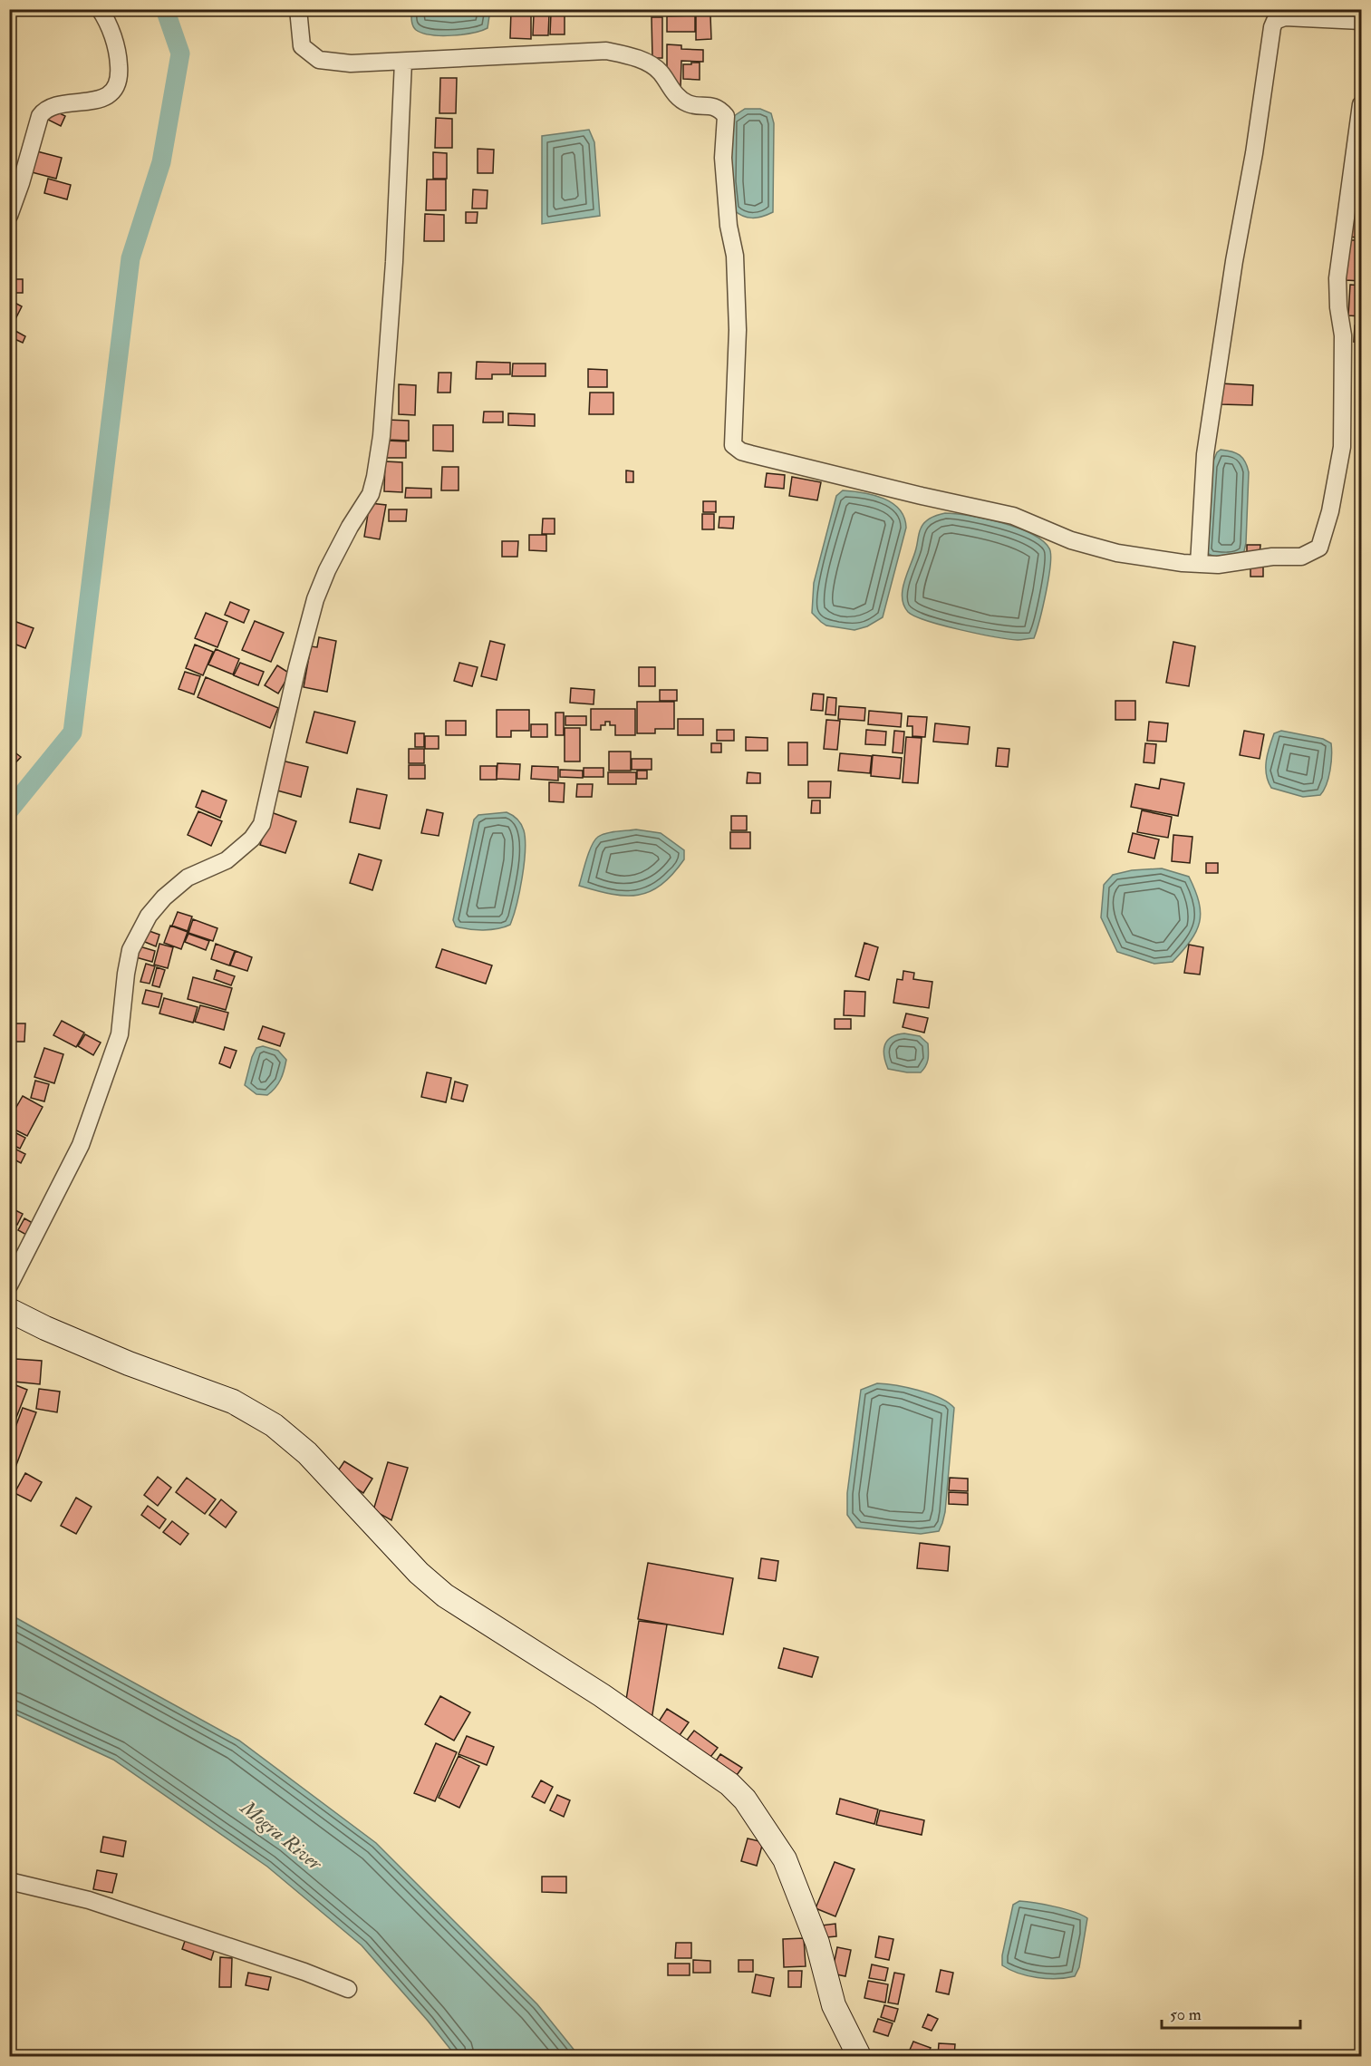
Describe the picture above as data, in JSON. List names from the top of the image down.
{
  "water": ["Mogra River"],
  "scale_bar": "50 m"
}
